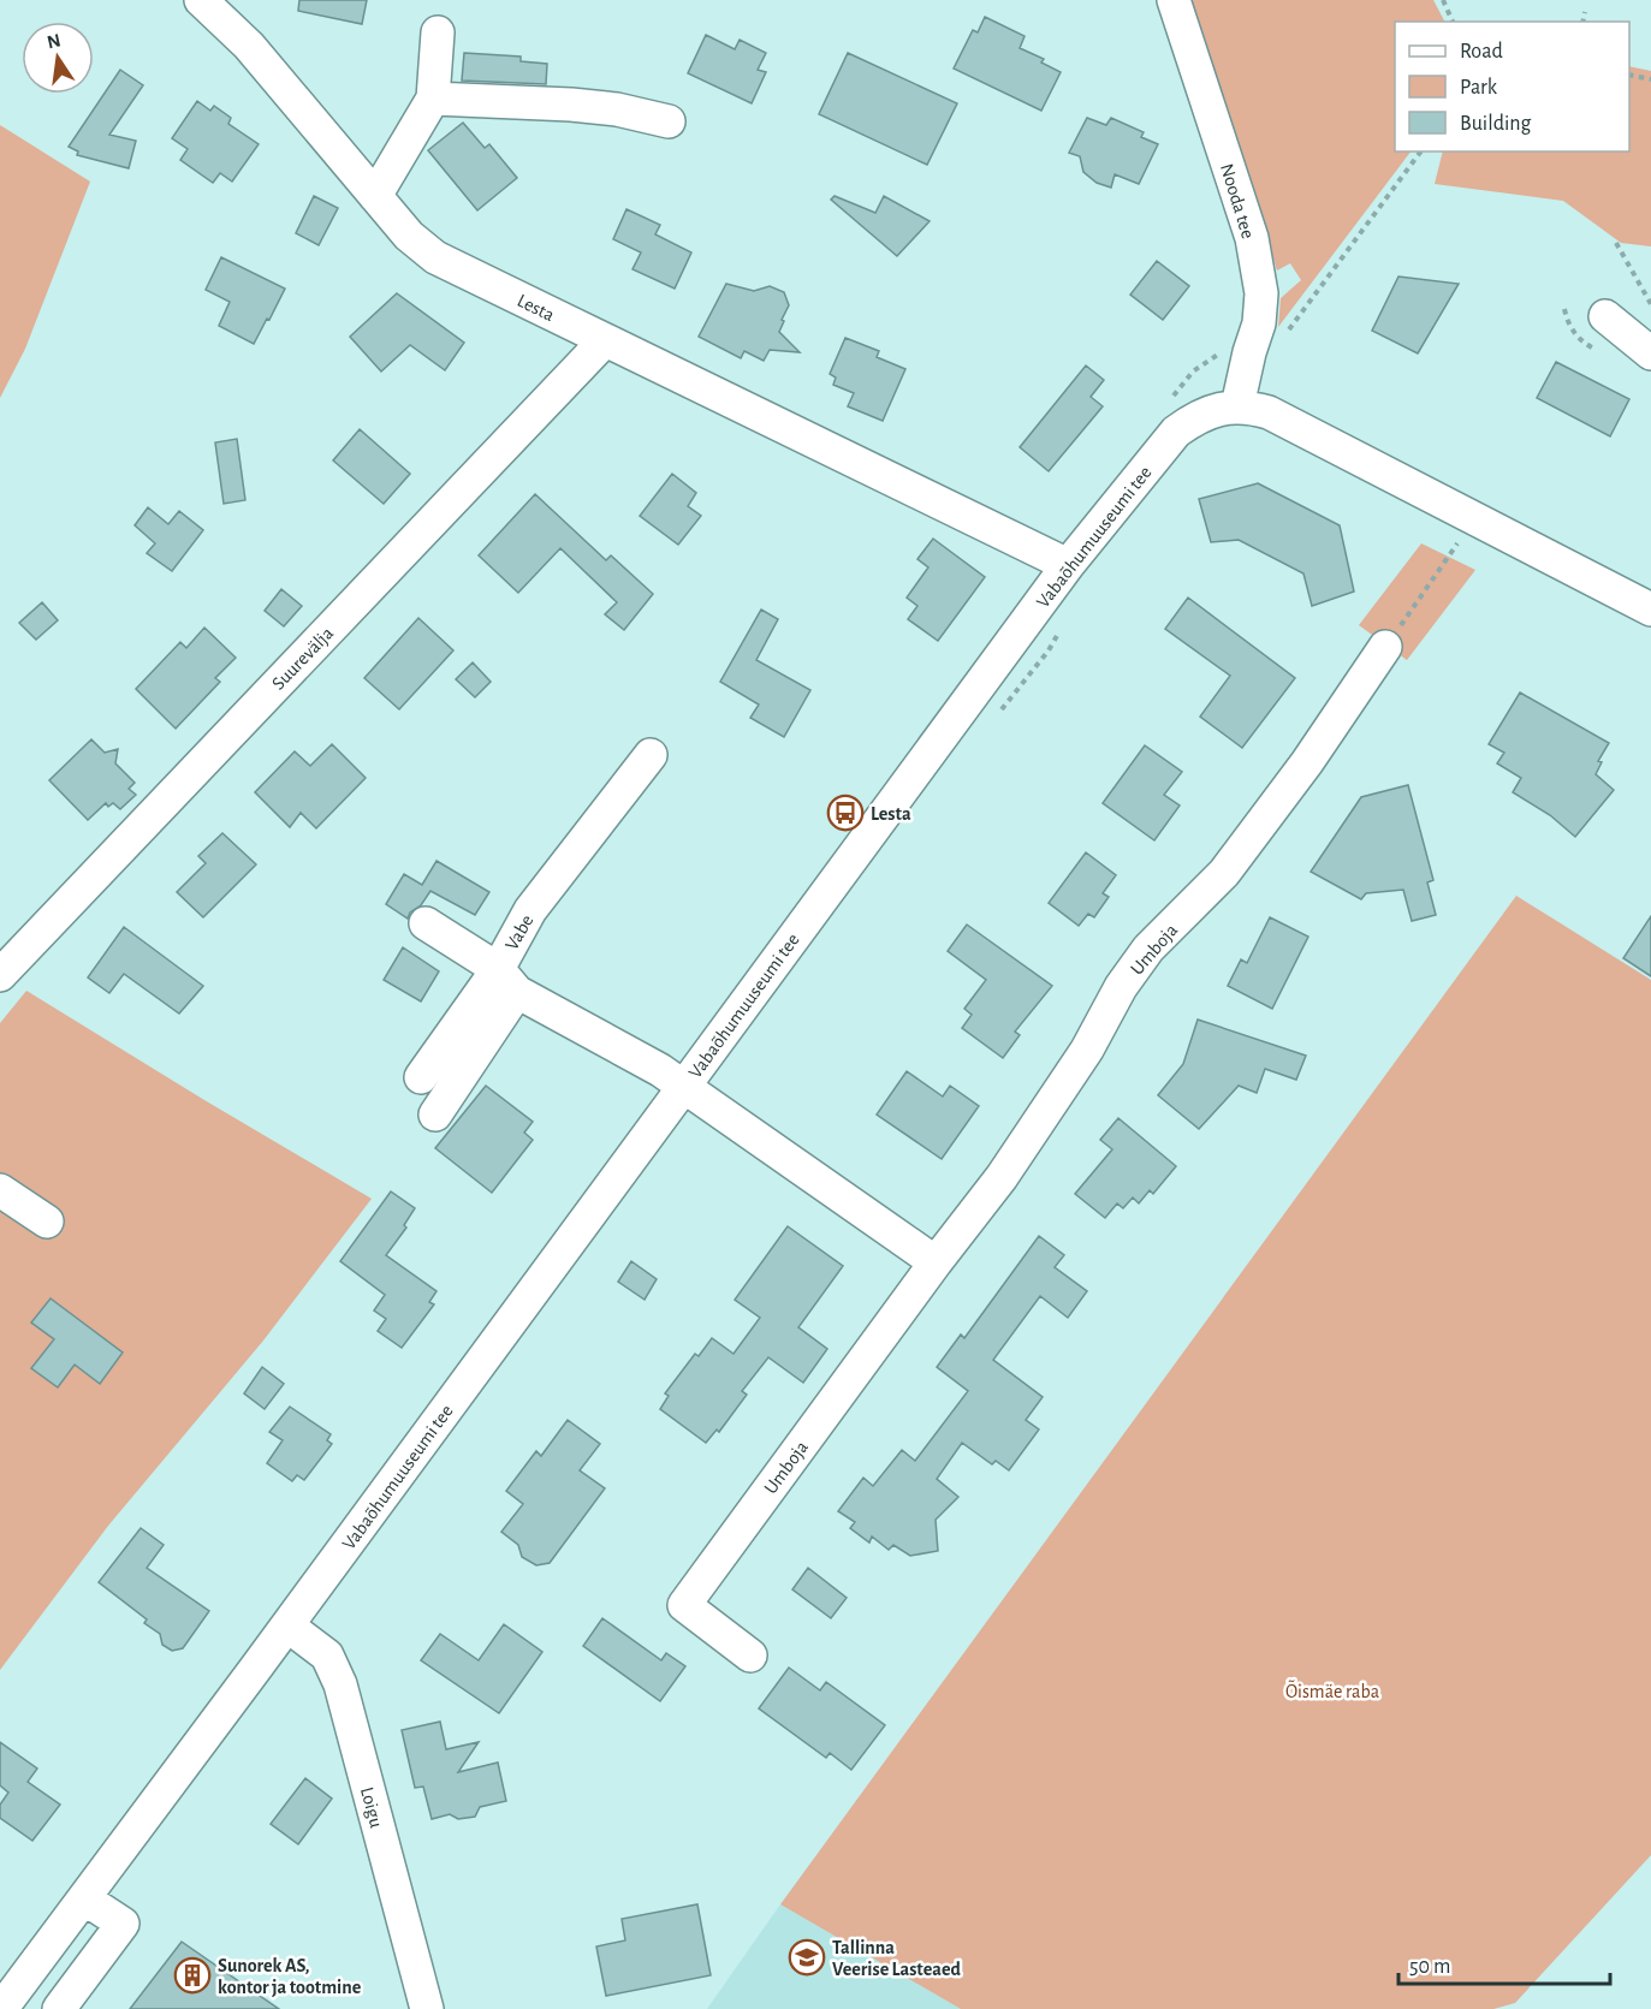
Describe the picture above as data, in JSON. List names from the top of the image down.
{
  "streets": {
    "street": [
      "Nooda tee",
      "Lesta",
      "Vabaõhumuuseumi tee",
      "Suurevälja",
      "Vabe",
      "Umboja",
      "Loigu"
    ]
  },
  "crossings": [
    ["Nooda tee", "Vabaõhumuuseumi tee"],
    ["Lesta", "Vabaõhumuuseumi tee"],
    ["Lesta", "Suurevälja"],
    ["Vabaõhumuuseumi tee", "Loigu"]
  ],
  "parks": ["Õismäe raba"],
  "places": {
    "bus stop": ["Lesta"],
    "school or university": ["Tallinna Veerise Lasteaed"],
    "building": ["Sunorek AS, kontor ja tootmine"]
  },
  "legend": ["Road", "Park", "Building"],
  "scale_bar": "50 m",
  "north": "top"
}
